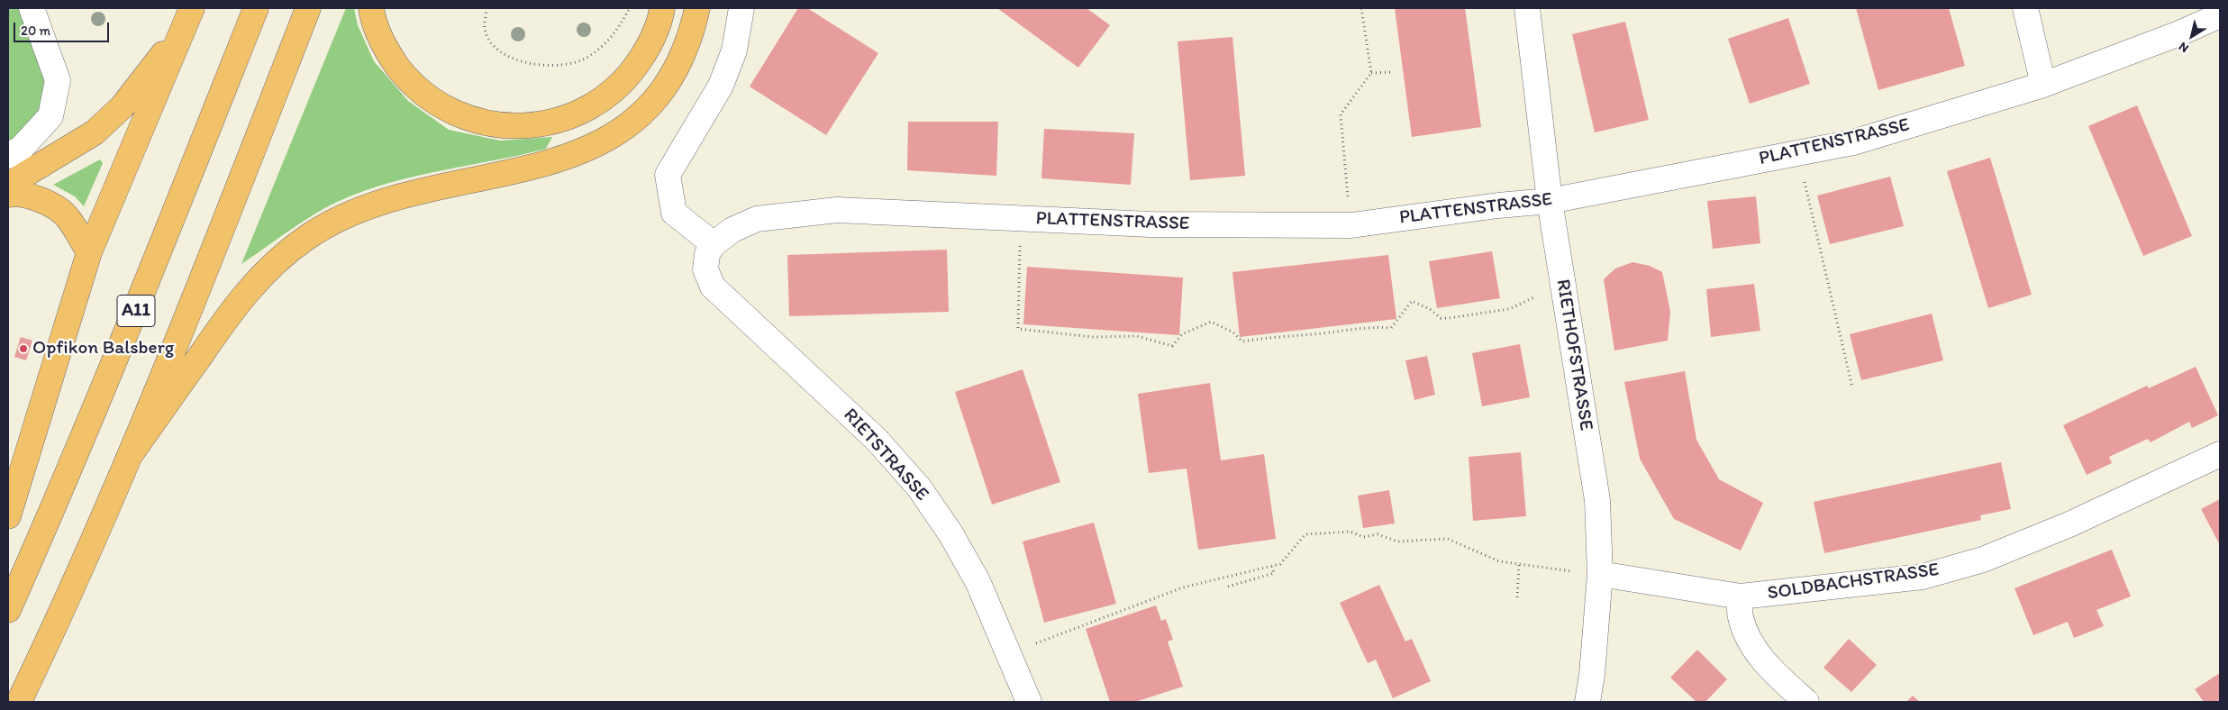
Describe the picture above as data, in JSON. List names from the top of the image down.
{
  "streets": {
    "highway": ["A11"],
    "street": [
      "PLATTENSTRASSE",
      "RIETHOFSTRASSE",
      "RIETSTRASSE",
      "SOLDBACHSTRASSE"
    ]
  },
  "crossings": [
    ["PLATTENSTRASSE", "RIETHOFSTRASSE"],
    ["PLATTENSTRASSE", "RIETSTRASSE"],
    ["RIETHOFSTRASSE", "SOLDBACHSTRASSE"]
  ],
  "places": ["Opfikon Balsberg"],
  "scale_bar": "20 m",
  "north": "bottom left"
}
